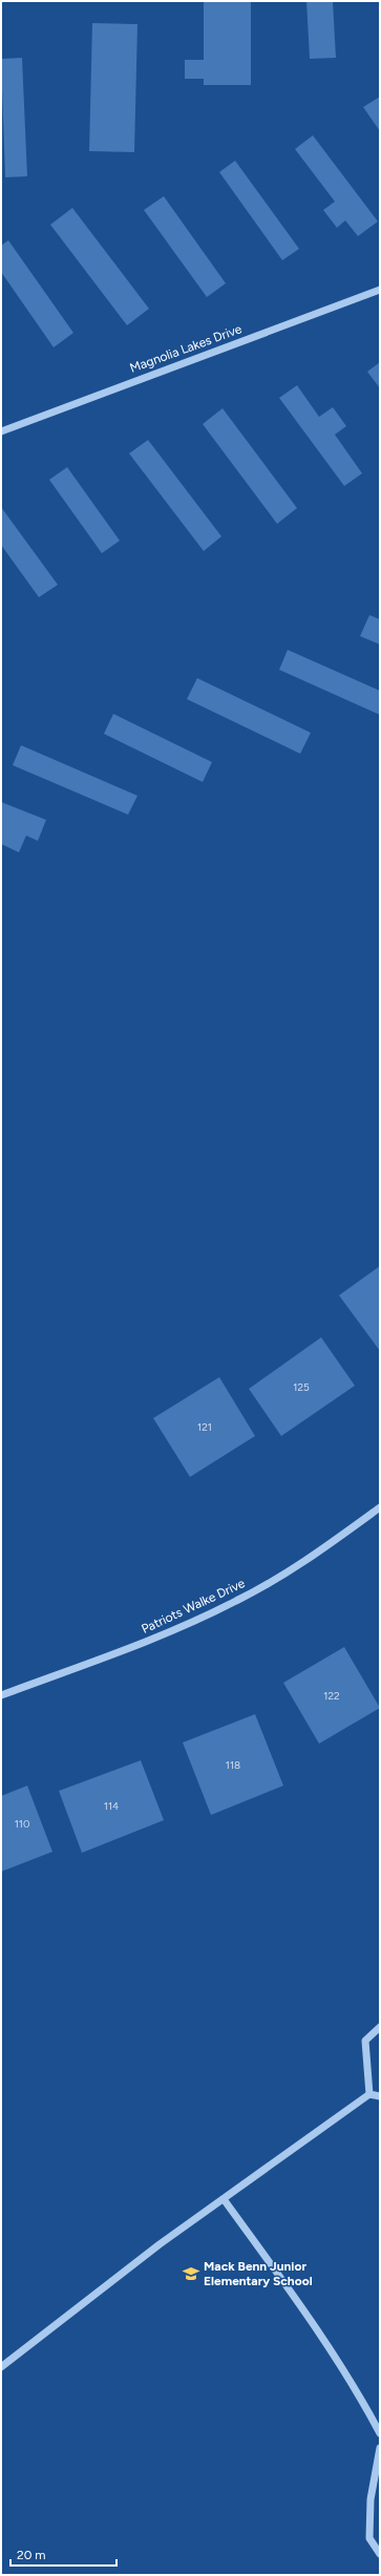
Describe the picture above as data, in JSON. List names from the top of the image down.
{
  "streets": {
    "street": ["Magnolia Lakes Drive", "Patriots Walke Drive"]
  },
  "places": {
    "school or university": ["Mack Benn Junior Elementary School"]
  },
  "house_numbers": [
    "125",
    "121",
    "122",
    "118",
    "114",
    "110"
  ],
  "scale_bar": "20 m"
}
